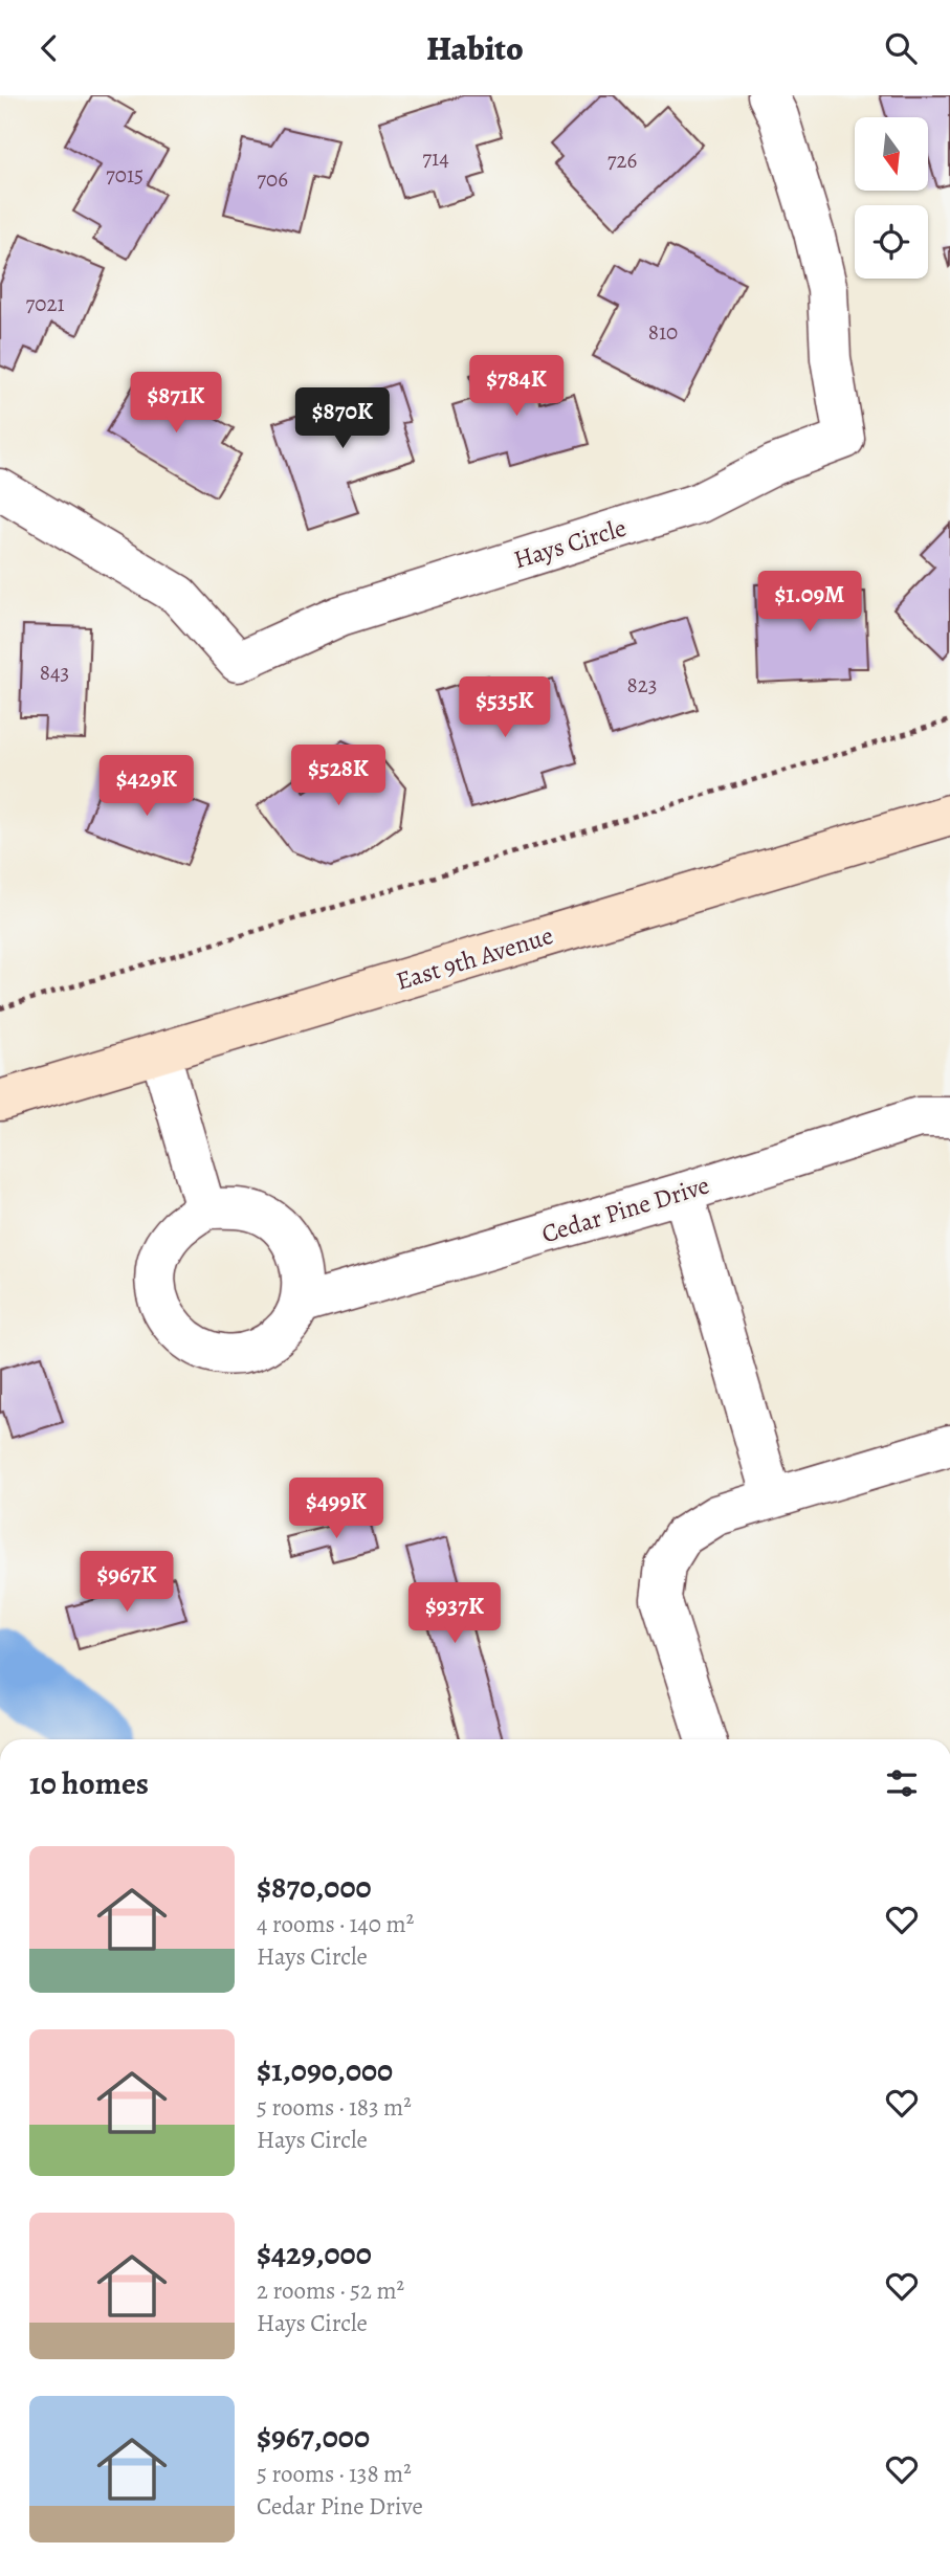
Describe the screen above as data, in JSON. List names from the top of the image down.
{
  "streets": {
    "main road": ["East 9th Avenue"],
    "street": ["Hays Circle", "Cedar Pine Drive"]
  },
  "house_numbers": [
    "714",
    "726",
    "7015",
    "706",
    "7021",
    "810",
    "843",
    "823"
  ],
  "north": "bottom",
  "page": {
    "header": "Habito",
    "price": [
      "$784K",
      "$871K",
      "$870K",
      "$1.09M",
      "$535K",
      "$528K",
      "$429K",
      "$499K",
      "$967K",
      "$937K"
    ],
    "heading": "10 homes",
    "list": [
      {
        "name": "$870,000",
        "note": "4 rooms · 140 m² · Hays Circle"
      },
      {
        "name": "$1,090,000",
        "note": "5 rooms · 183 m² · Hays Circle"
      },
      {
        "name": "$429,000",
        "note": "2 rooms · 52 m² · Hays Circle"
      },
      {
        "name": "$967,000",
        "note": "5 rooms · 138 m² · Cedar Pine Drive"
      }
    ]
  }
}
